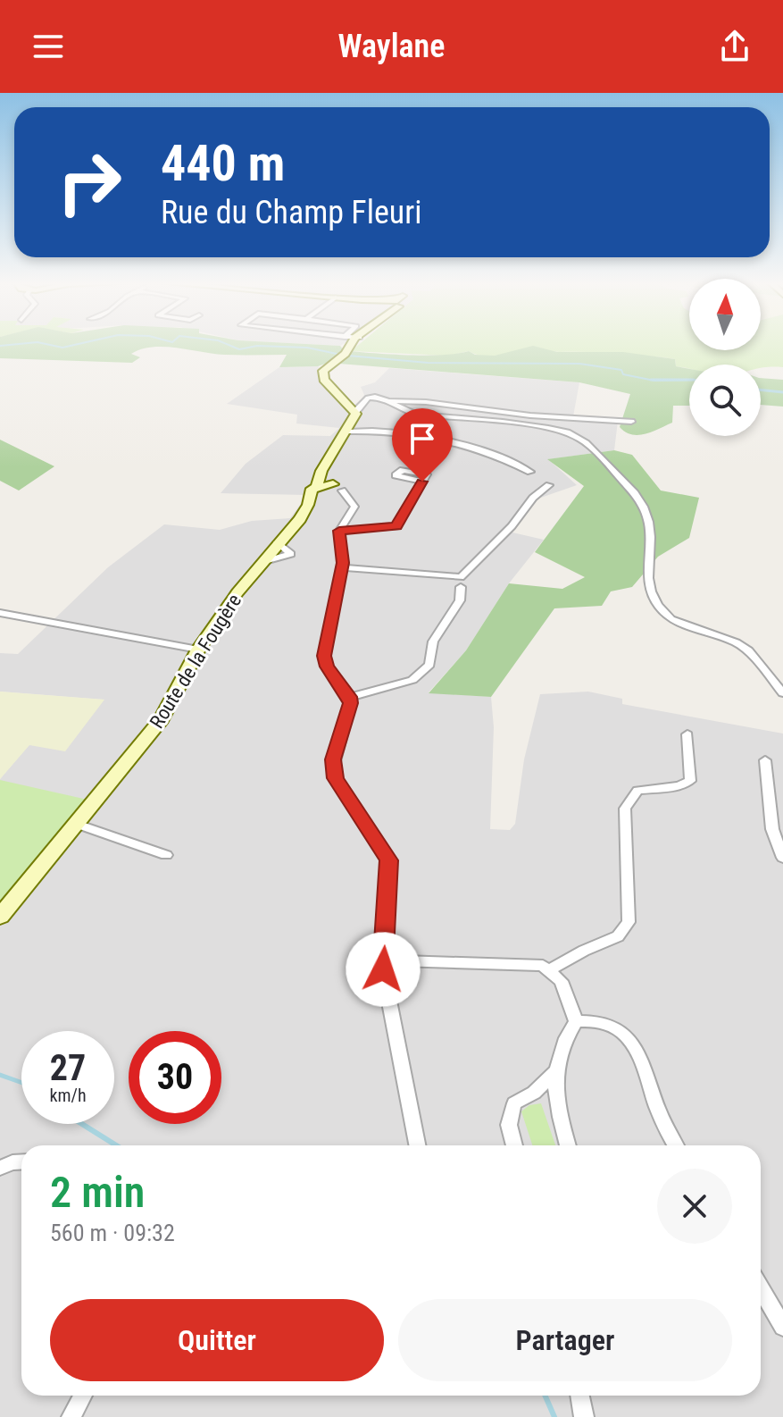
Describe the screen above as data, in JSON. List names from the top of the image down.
{
  "streets": {
    "street": ["Route de la Fougère"]
  },
  "north": "top",
  "page": {
    "header": "Waylane",
    "turn": ["440 m", "Rue du Champ Fleuri"],
    "speed": "27 km/h",
    "limit": "30",
    "heading": ["2 min", "560 m · 09:32"],
    "buttons": ["Quitter", "Partager"]
  }
}
